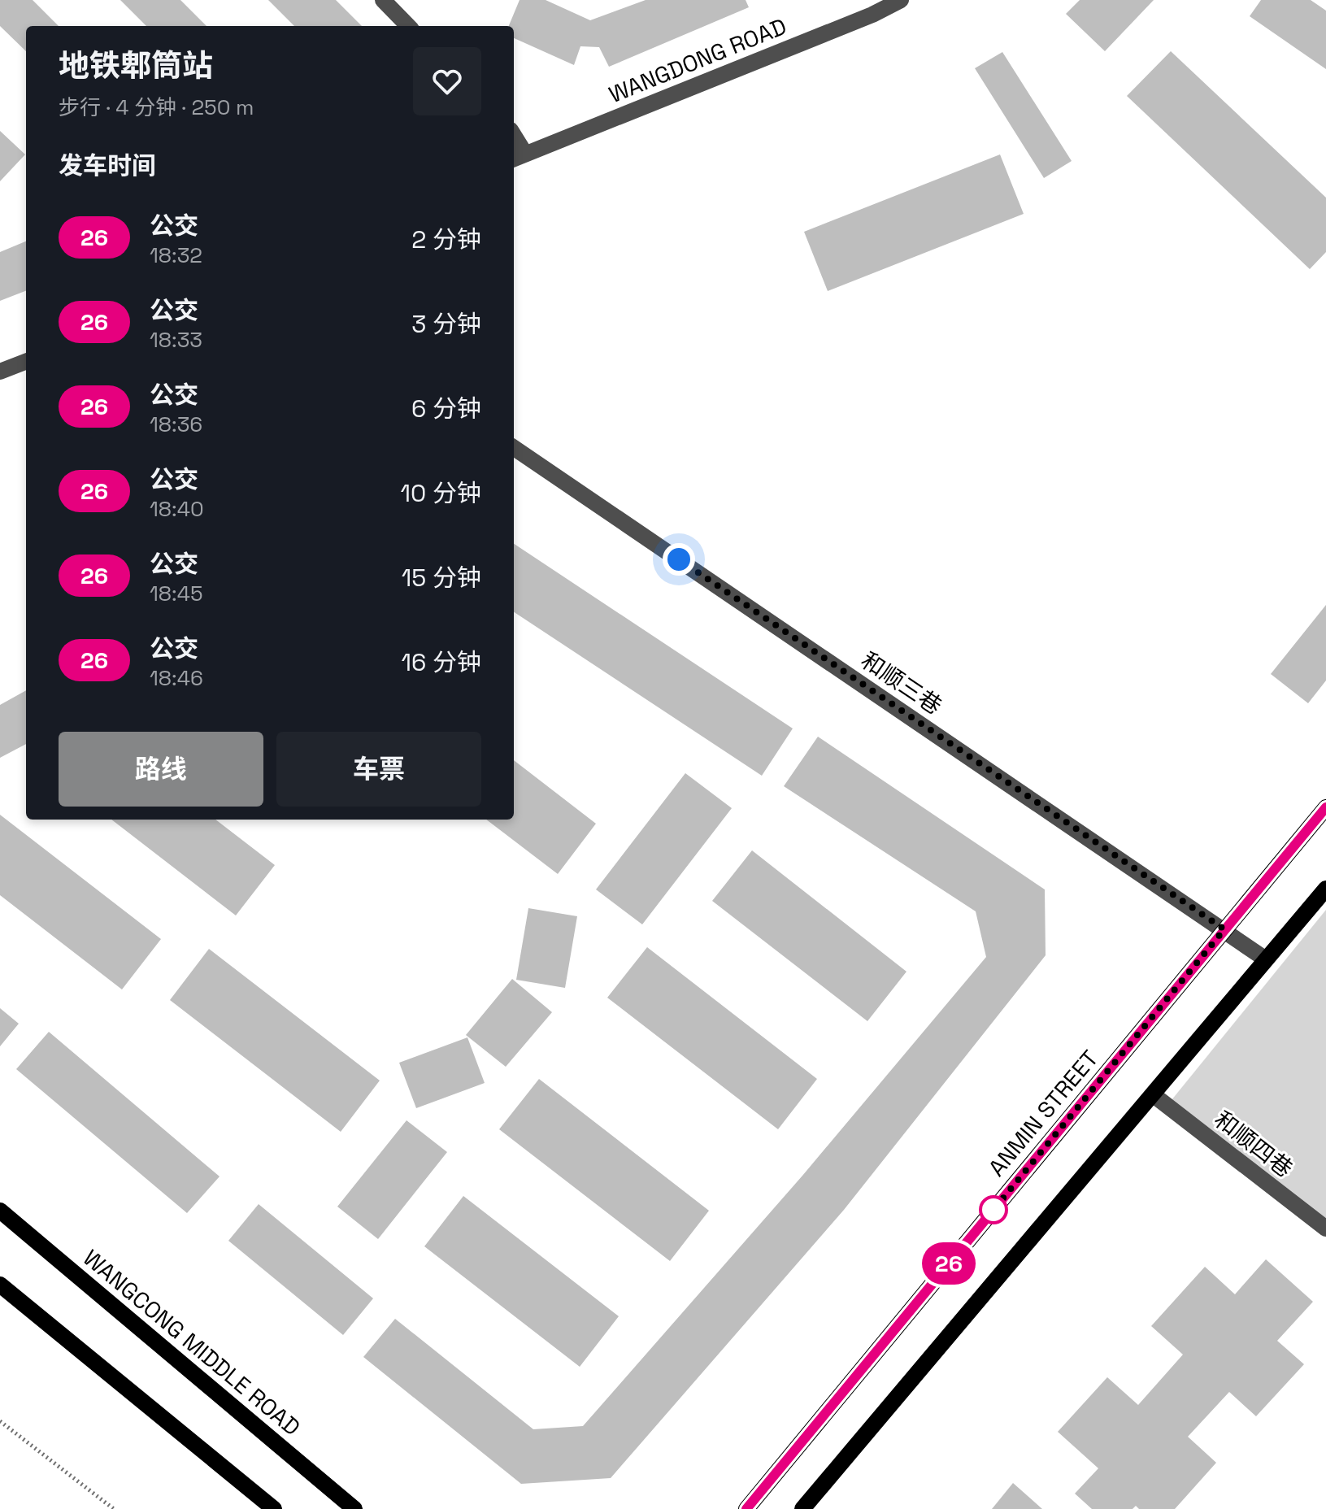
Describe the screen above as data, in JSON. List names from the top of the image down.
{
  "streets": {
    "main road": ["ANMIN STREET", "WANGCONG MIDDLE ROAD"],
    "street": ["WANGDONG ROAD", "和顺三巷", "和顺四巷"]
  },
  "crossings": [
    ["和顺三巷", "ANMIN STREET"]
  ],
  "lines": ["bus line 26"],
  "page": {
    "on_map": "26",
    "heading": [
      ["地铁郫筒站", "步行 · 4 分钟 · 250 m"],
      "发车时间"
    ],
    "list": [
      {
        "mark": "26",
        "name": "公交",
        "note": "18:32",
        "value": "2 分钟"
      },
      {
        "mark": "26",
        "name": "公交",
        "note": "18:33",
        "value": "3 分钟"
      },
      {
        "mark": "26",
        "name": "公交",
        "note": "18:36",
        "value": "6 分钟"
      },
      {
        "mark": "26",
        "name": "公交",
        "note": "18:40",
        "value": "10 分钟"
      },
      {
        "mark": "26",
        "name": "公交",
        "note": "18:45",
        "value": "15 分钟"
      },
      {
        "mark": "26",
        "name": "公交",
        "note": "18:46",
        "value": "16 分钟"
      }
    ],
    "buttons": ["路线", "车票"]
  }
}
